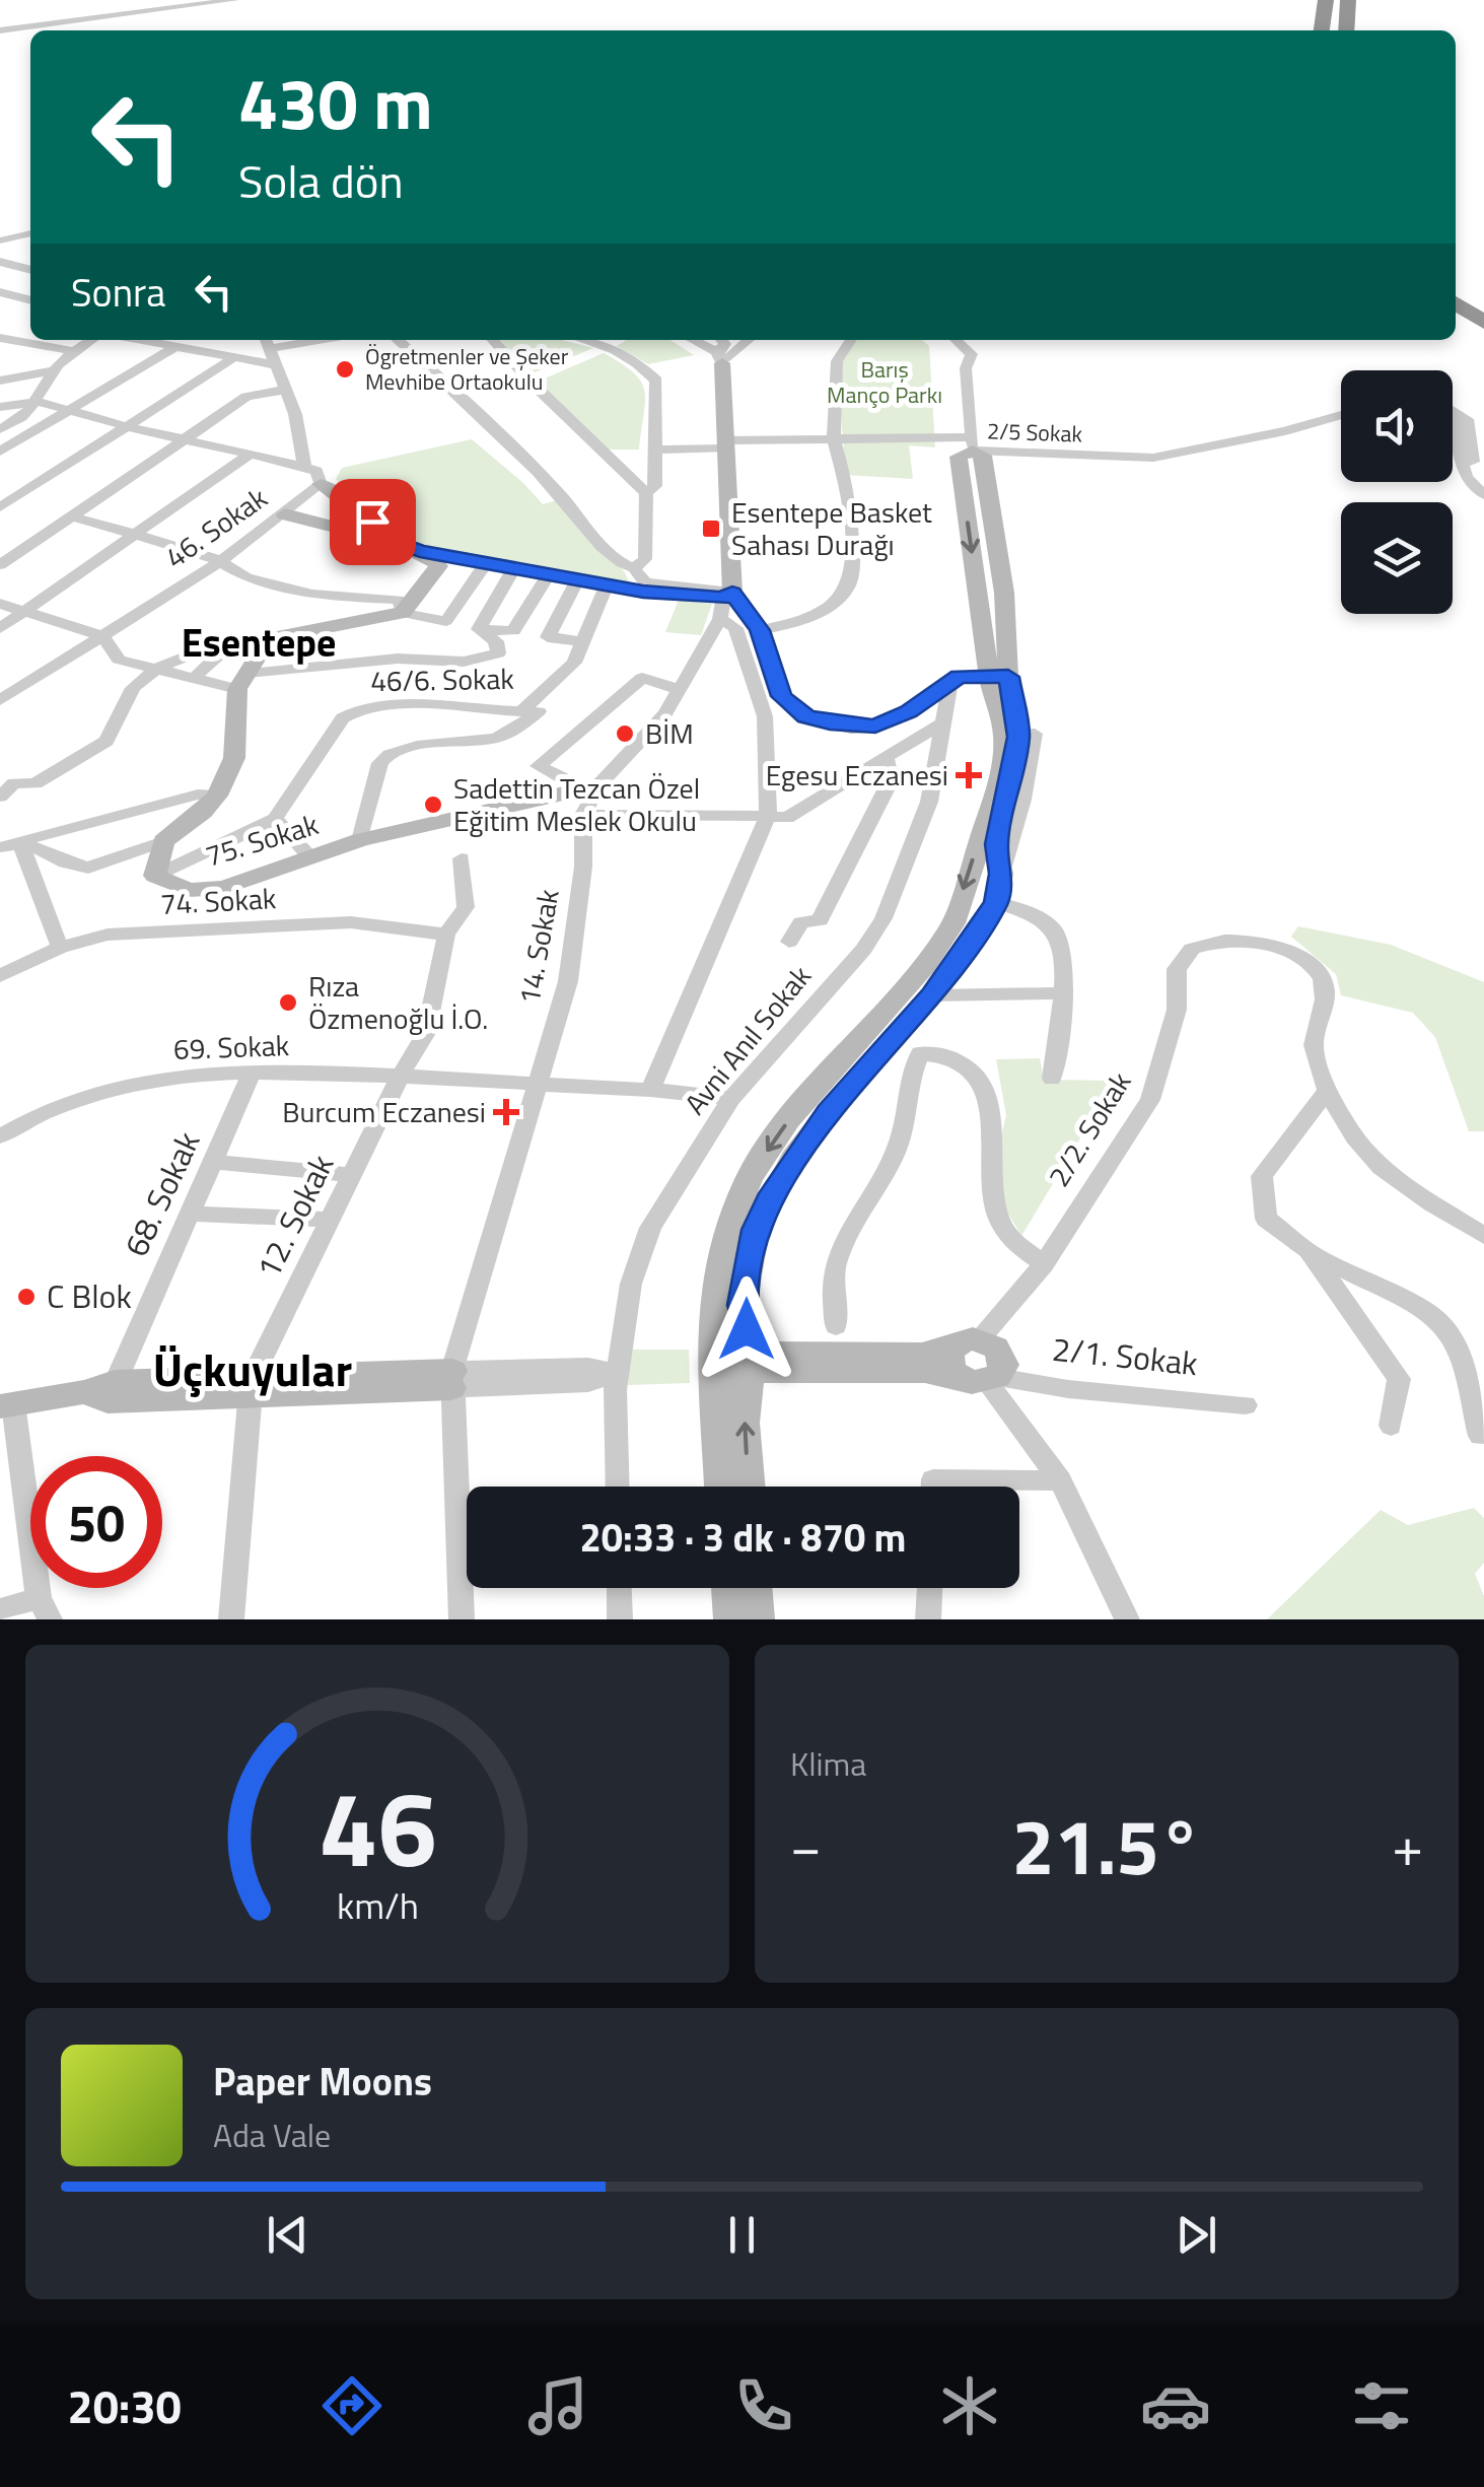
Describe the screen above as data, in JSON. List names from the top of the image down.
{
  "streets": {
    "street": [
      "2/5 Sokak",
      "46. Sokak",
      "46/6. Sokak",
      "75. Sokak",
      "74. Sokak",
      "14. Sokak",
      "Avni Anıl Sokak",
      "69. Sokak",
      "2/2. Sokak",
      "68. Sokak",
      "12. Sokak",
      "2/1. Sokak"
    ]
  },
  "crossings": [
    ["75. Sokak", "14. Sokak"],
    ["74. Sokak", "12. Sokak"],
    ["14. Sokak", "69. Sokak"],
    ["Avni Anıl Sokak", "69. Sokak"],
    ["69. Sokak", "68. Sokak"],
    ["69. Sokak", "12. Sokak"],
    ["2/2. Sokak", "2/1. Sokak"]
  ],
  "districts": ["Esentepe", "Üçkuyular"],
  "parks": ["Barış Manço Parkı"],
  "places": {
    "other": [
      "Ögretmenler ve Şeker Mevhibe Ortaokulu",
      "BİM",
      "Sadettin Tezcan Özel Eğitim Meslek Okulu",
      "Rıza Özmenoğlu İ.O.",
      "C Blok"
    ],
    "transit": ["Esentepe Basket Sahası Durağı"],
    "health": ["Egesu Eczanesi", "Burcum Eczanesi"]
  },
  "page": {
    "turn": ["430 m", "Sola dön"],
    "then": "Sonra",
    "limit": "50",
    "trip": "20:33 · 3 dk · 870 m",
    "tile": "Klima",
    "heat": ["−", "21.5°", "+"],
    "song": ["Paper Moons", "Ada Vale"],
    "tabs": "20:30",
    "gauge": ["46", "km/h"]
  }
}
